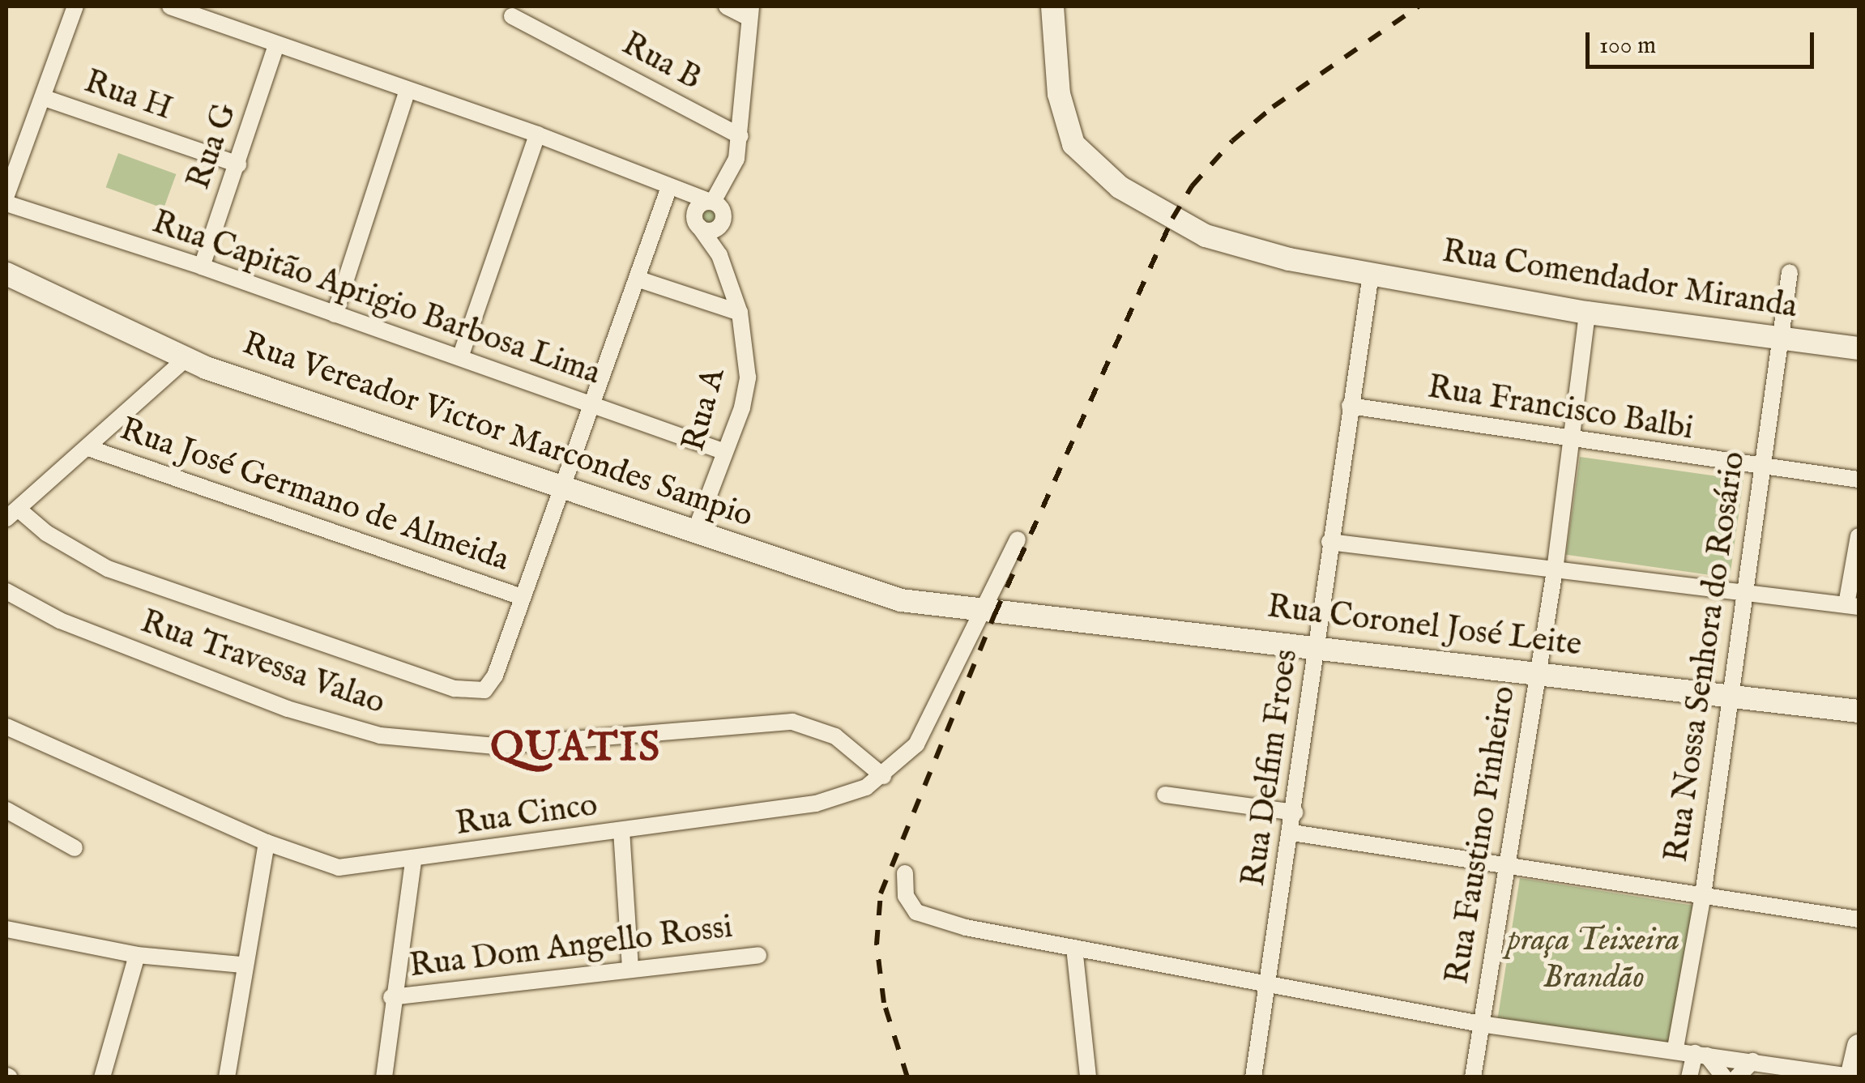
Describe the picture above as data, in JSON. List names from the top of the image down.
{
  "streets": {
    "street": [
      "Rua B",
      "Rua H",
      "Rua G",
      "Rua Comendador Miranda",
      "Rua Capitão Aprigio Barbosa Lima",
      "Rua Francisco Balbi",
      "Rua A",
      "Rua Vereador Victor Marcondes Sampio",
      "Rua José Germano de Almeida",
      "Rua Coronel José Leite",
      "Rua Nossa Senhora do Rosário",
      "Rua Travessa Valao",
      "Rua Delfim Froes",
      "Rua Cinco",
      "Rua Faustino Pinheiro",
      "Rua Dom Angello Rossi"
    ]
  },
  "crossings": [
    ["Rua H", "Rua G"],
    ["Rua G", "Rua Capitão Aprigio Barbosa Lima"],
    ["Rua Comendador Miranda", "Rua Nossa Senhora do Rosário"],
    ["Rua Comendador Miranda", "Rua Delfim Froes"],
    ["Rua Comendador Miranda", "Rua Faustino Pinheiro"],
    ["Rua Capitão Aprigio Barbosa Lima", "Rua A"],
    ["Rua Francisco Balbi", "Rua Nossa Senhora do Rosário"],
    ["Rua Francisco Balbi", "Rua Delfim Froes"],
    ["Rua Francisco Balbi", "Rua Faustino Pinheiro"],
    ["Rua A", "Rua Vereador Victor Marcondes Sampio"],
    ["Rua Vereador Victor Marcondes Sampio", "Rua Coronel José Leite"],
    ["Rua Vereador Victor Marcondes Sampio", "Rua Cinco"],
    ["Rua Coronel José Leite", "Rua Nossa Senhora do Rosário"],
    ["Rua Coronel José Leite", "Rua Delfim Froes"],
    ["Rua Coronel José Leite", "Rua Cinco"],
    ["Rua Coronel José Leite", "Rua Faustino Pinheiro"],
    ["Rua Travessa Valao", "Rua Cinco"]
  ],
  "districts": ["QUATIS"],
  "parks": ["praça Teixeira Brandão"],
  "scale_bar": "100 m"
}
